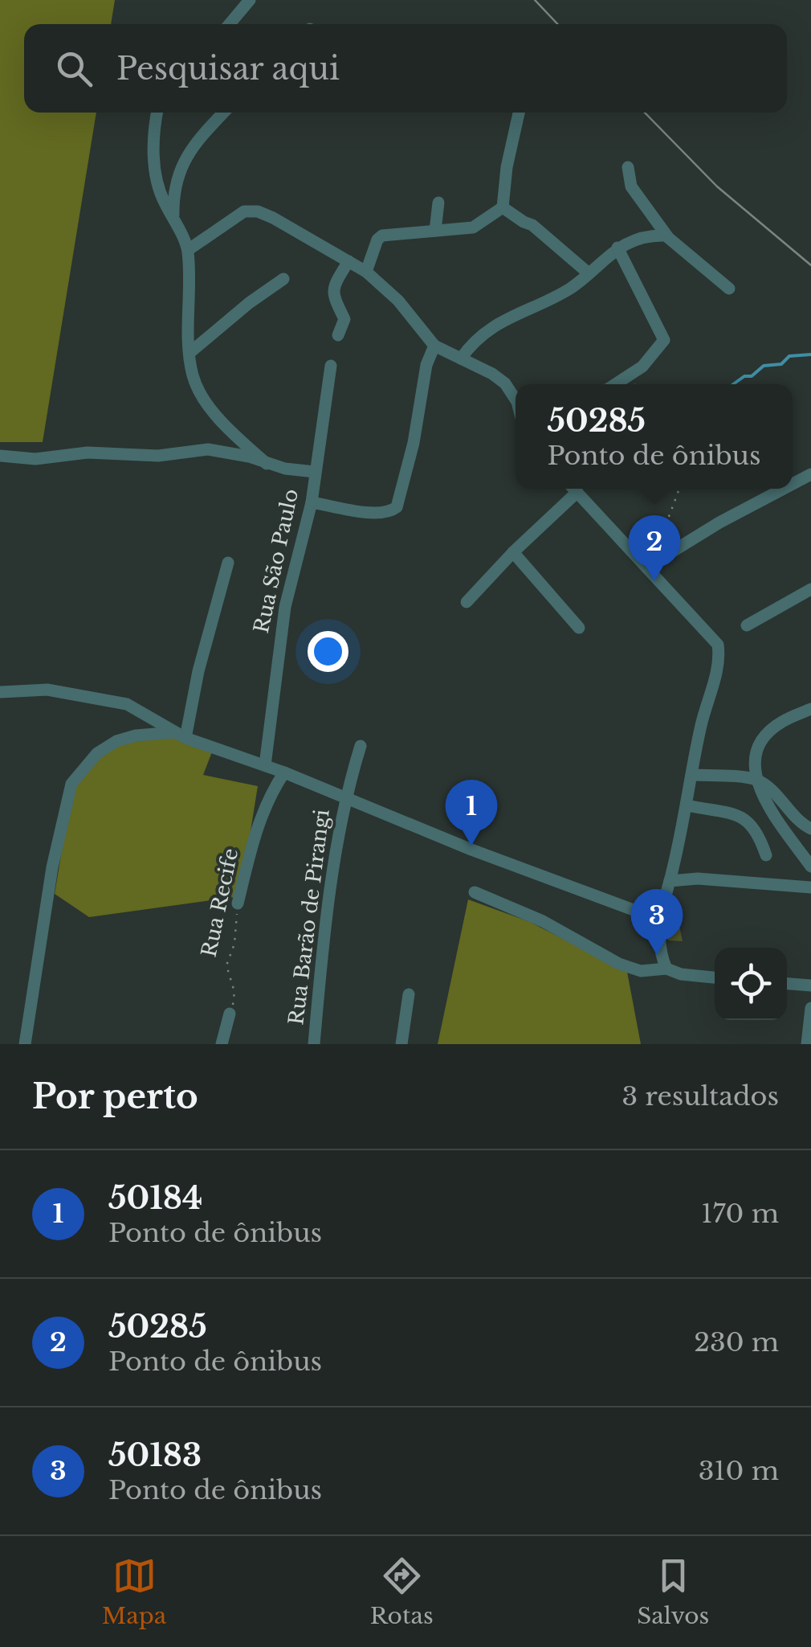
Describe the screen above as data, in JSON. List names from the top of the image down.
{
  "streets": {
    "street": ["Rua São Paulo", "Rua Recife", "Rua Barão de Pirangi"]
  },
  "page": {
    "search": "Pesquisar aqui",
    "popup": ["50285", "Ponto de ônibus"],
    "pins": ["2", "1", "3"],
    "heading": ["Por perto", "3 resultados"],
    "list": [
      {
        "mark": "1",
        "name": "50184",
        "note": "Ponto de ônibus",
        "value": "170 m"
      },
      {
        "mark": "2",
        "name": "50285",
        "note": "Ponto de ônibus",
        "value": "230 m"
      },
      {
        "mark": "3",
        "name": "50183",
        "note": "Ponto de ônibus",
        "value": "310 m"
      }
    ],
    "nav": ["Mapa", "Rotas", "Salvos"]
  }
}
